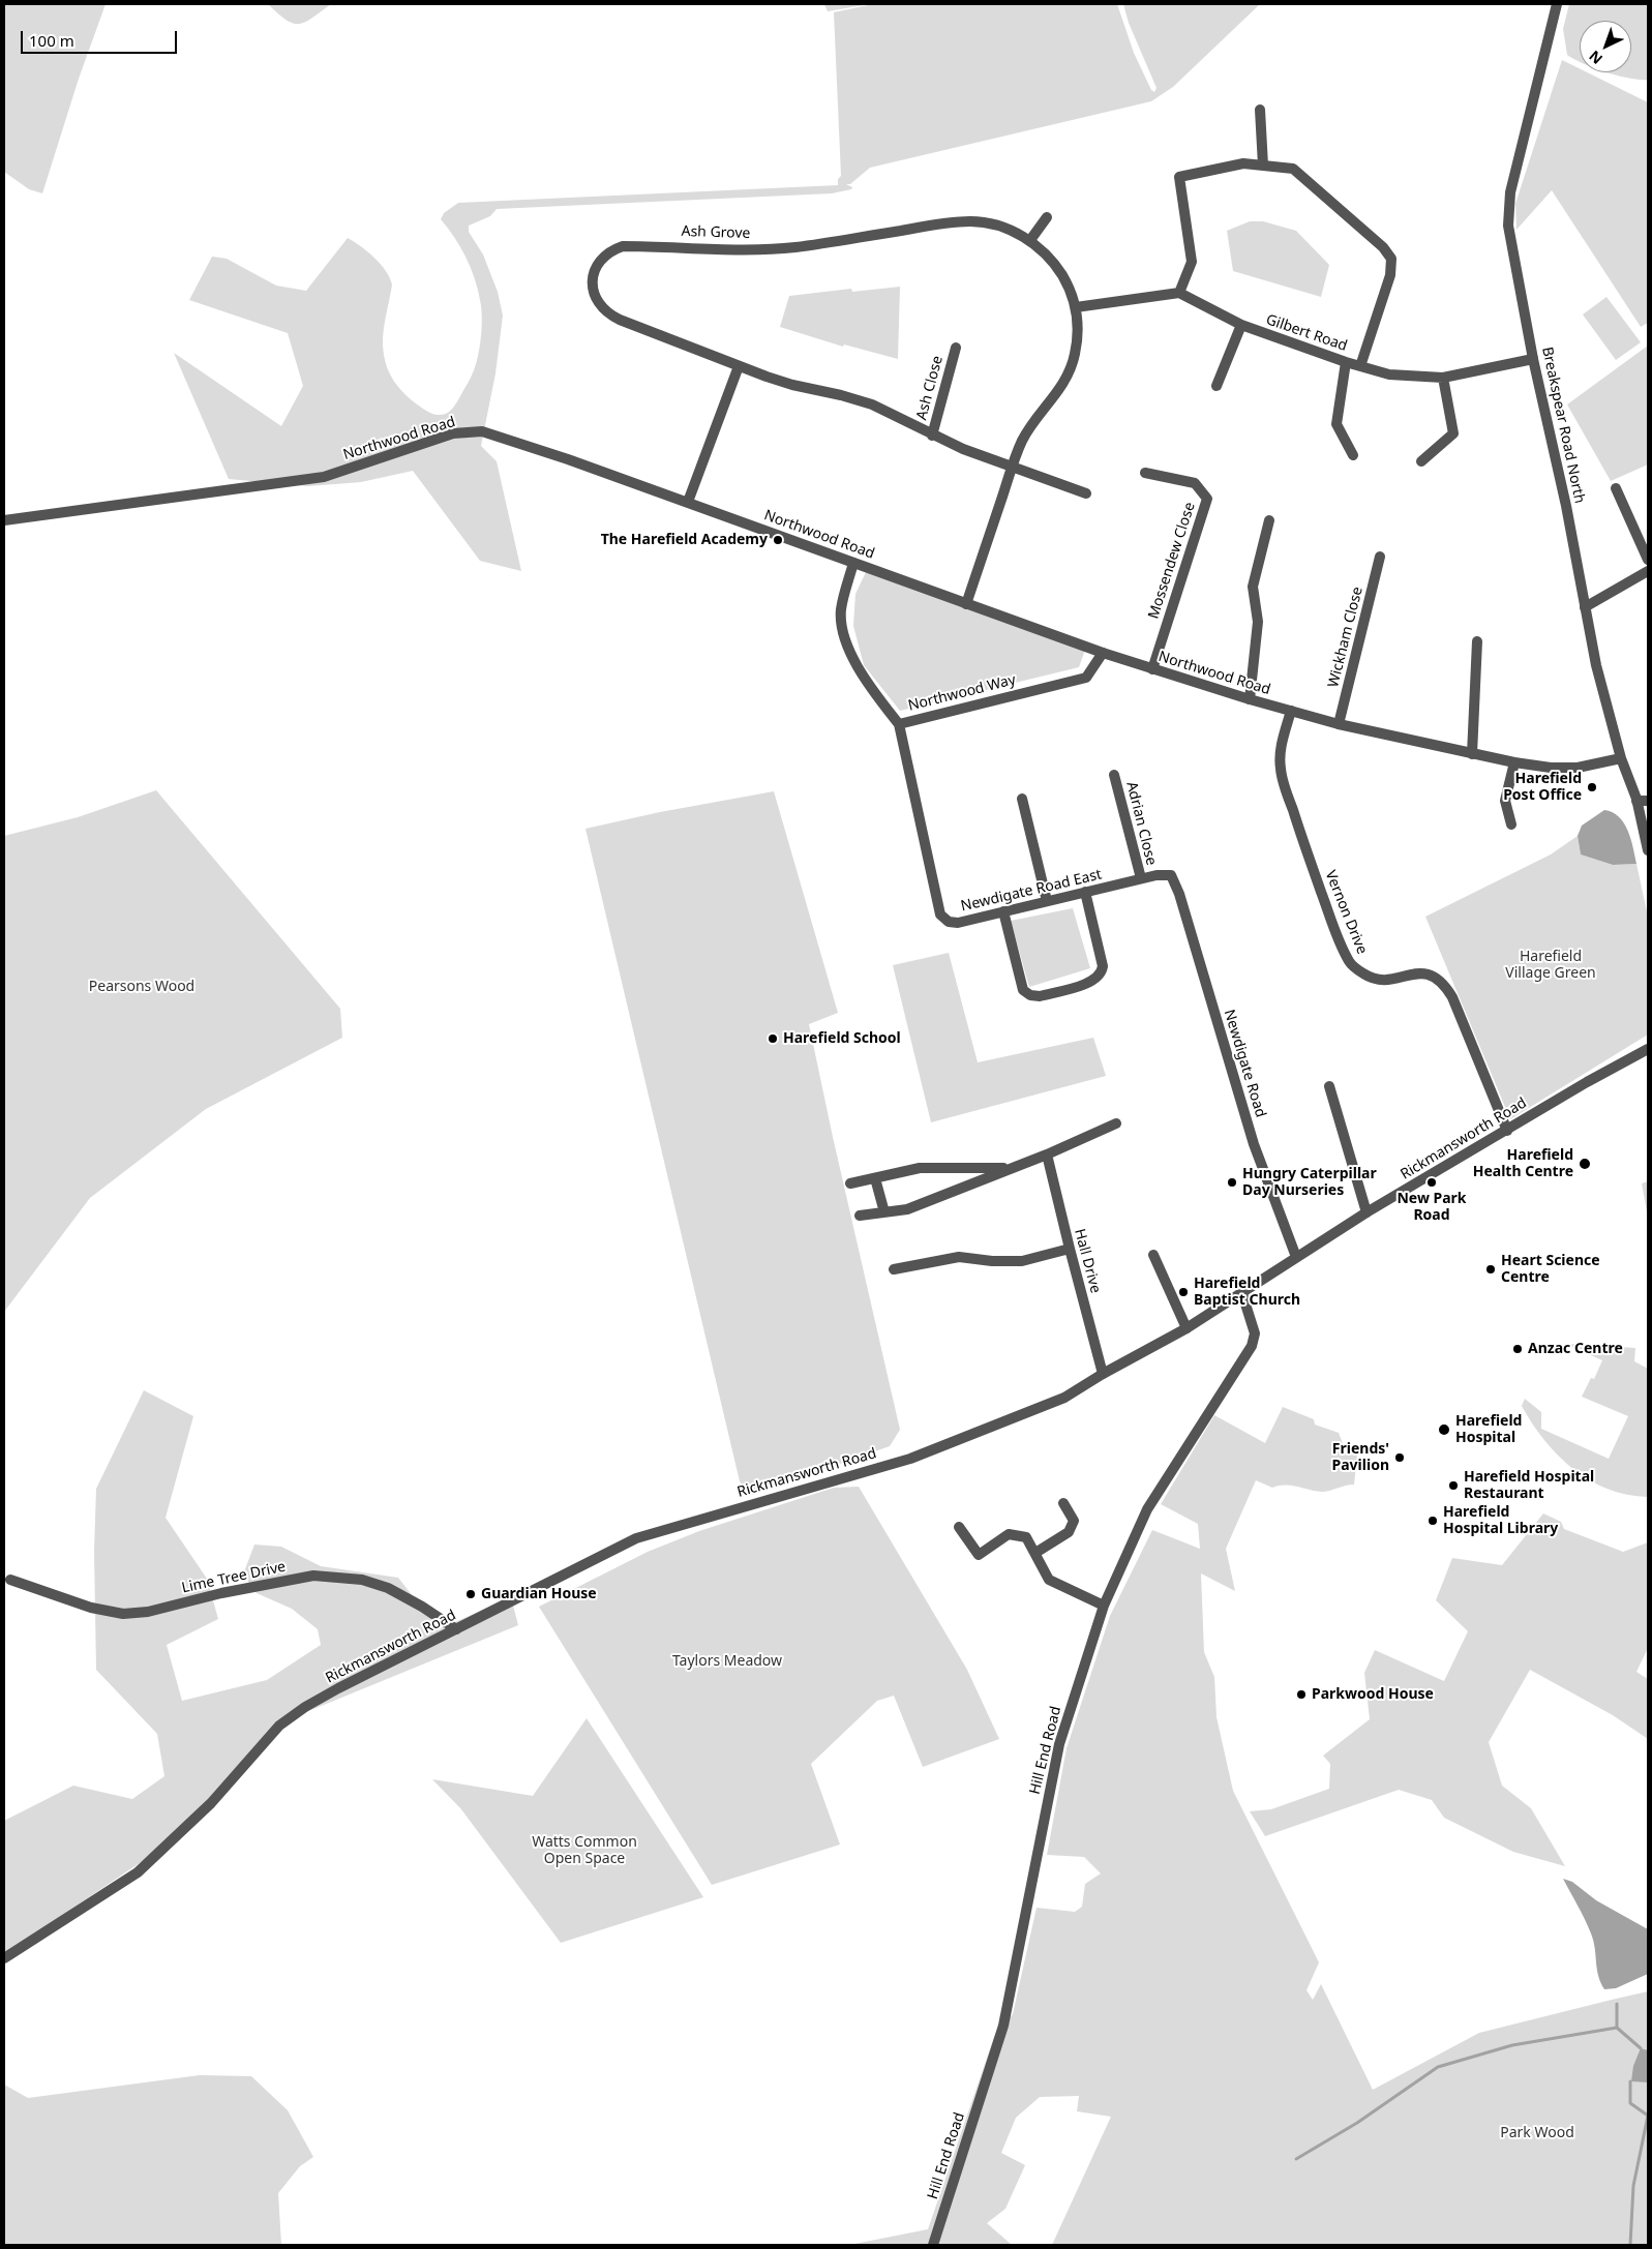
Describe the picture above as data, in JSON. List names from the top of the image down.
{
  "streets": {
    "street": [
      "Ash Grove",
      "Gilbert Road",
      "Ash Close",
      "Breakspear Road North",
      "Northwood Road",
      "Mossendew Close",
      "Wickham Close",
      "Northwood Way",
      "Adrian Close",
      "Newdigate Road East",
      "Vernon Drive",
      "Newdigate Road",
      "Rickmansworth Road",
      "Hall Drive",
      "Lime Tree Drive",
      "Hill End Road"
    ]
  },
  "crossings": [
    ["Ash Grove", "Ash Close"],
    ["Ash Grove", "Northwood Road"],
    ["Gilbert Road", "Breakspear Road North"],
    ["Breakspear Road North", "Northwood Road"],
    ["Northwood Road", "Mossendew Close"],
    ["Northwood Road", "Wickham Close"],
    ["Northwood Road", "Northwood Way"],
    ["Northwood Road", "Vernon Drive"],
    ["Northwood Way", "Newdigate Road East"],
    ["Adrian Close", "Newdigate Road East"],
    ["Newdigate Road East", "Newdigate Road"],
    ["Vernon Drive", "Rickmansworth Road"],
    ["Newdigate Road", "Rickmansworth Road"],
    ["Rickmansworth Road", "Hall Drive"],
    ["Rickmansworth Road", "Lime Tree Drive"],
    ["Rickmansworth Road", "Hill End Road"]
  ],
  "parks": [
    "Harefield Village Green",
    "Pearsons Wood",
    "Taylors Meadow",
    "Watts Common Open Space",
    "Park Wood"
  ],
  "places": [
    "The Harefield Academy",
    "Harefield Post Office",
    "Harefield School",
    "Harefield Health Centre",
    "Hungry Caterpillar Day Nurseries",
    "New Park Road",
    "Heart Science Centre",
    "Harefield Baptist Church",
    "Anzac Centre",
    "Harefield Hospital",
    "Friends' Pavilion",
    "Harefield Hospital Restaurant",
    "Harefield Hospital Library",
    "Guardian House",
    "Parkwood House"
  ],
  "scale_bar": "100 m",
  "north": "bottom left"
}
